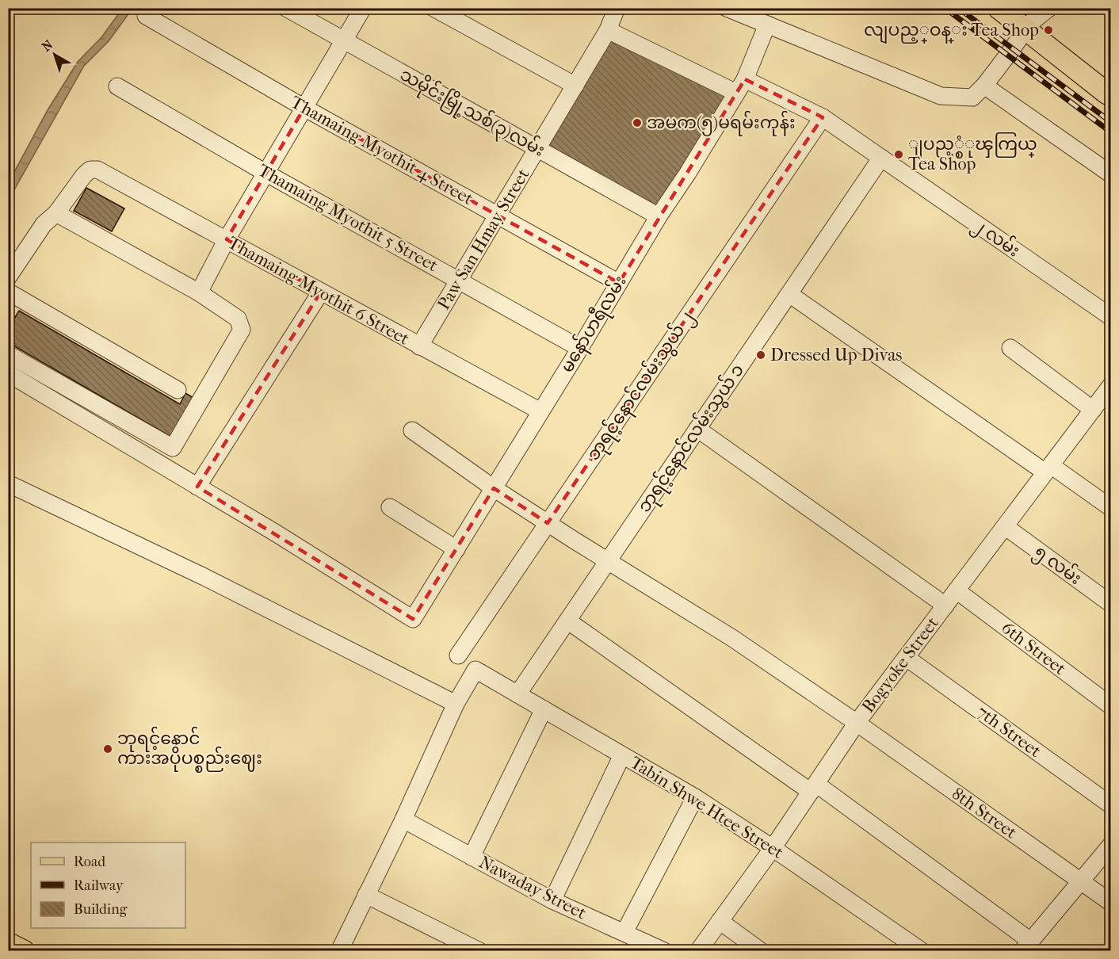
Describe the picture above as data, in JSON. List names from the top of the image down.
{
  "streets": {
    "street": [
      "သမိုင်းမြို့သစ်(၃)လမ်း",
      "Thamaing Myothit 4 Street",
      "Thamaing Myothit 5 Street",
      "၂ လမ်း",
      "Paw San Hmay Street",
      "Thamaing Myothit 6 Street",
      "မနော်ဟရီလမ်း",
      "ဘုရင့်နောင်လမ်းသွယ် ၂",
      "ဘုရင့်နောင်လမ်းသွယ် ၁",
      "၅ လမ်း",
      "6th Street",
      "Bogyoke Street",
      "7th Street",
      "Tabin Shwe Htee Street",
      "8th Street",
      "Nawaday Street"
    ]
  },
  "crossings": [
    ["သမိုင်းမြို့သစ်(၃)လမ်း", "Paw San Hmay Street"],
    ["သမိုင်းမြို့သစ်(၃)လမ်း", "မနော်ဟရီလမ်း"],
    ["Thamaing Myothit 4 Street", "Paw San Hmay Street"],
    ["Thamaing Myothit 4 Street", "မနော်ဟရီလမ်း"],
    ["Thamaing Myothit 5 Street", "Paw San Hmay Street"],
    ["Thamaing Myothit 5 Street", "မနော်ဟရီလမ်း"],
    ["၂ လမ်း", "Paw San Hmay Street"],
    ["၂ လမ်း", "မနော်ဟရီလမ်း"],
    ["၂ လမ်း", "ဘုရင့်နောင်လမ်းသွယ် ၂"],
    ["၂ လမ်း", "ဘုရင့်နောင်လမ်းသွယ် ၁"],
    ["Paw San Hmay Street", "Thamaing Myothit 6 Street"],
    ["Thamaing Myothit 6 Street", "မနော်ဟရီလမ်း"],
    ["မနော်ဟရီလမ်း", "8th Street"],
    ["ဘုရင့်နောင်လမ်းသွယ် ၂", "8th Street"],
    ["ဘုရင့်နောင်လမ်းသွယ် ၁", "Tabin Shwe Htee Street"],
    ["ဘုရင့်နောင်လမ်းသွယ် ၁", "8th Street"],
    ["၅ လမ်း", "Bogyoke Street"],
    ["6th Street", "Bogyoke Street"],
    ["Bogyoke Street", "7th Street"],
    ["Bogyoke Street", "Tabin Shwe Htee Street"],
    ["Bogyoke Street", "8th Street"]
  ],
  "places": [
    "လျပည့္ဝန္း Tea Shop",
    "အမက(၅)မရမ်းကုန်း",
    "ျပည့္စံုၾကြယ္ Tea Shop",
    "Dressed Up Divas",
    "ဘုရင့်နောင် ကားအပိုပစ္စည်းဈေး"
  ],
  "legend": ["Road", "Railway", "Building"],
  "north": "top left"
}
